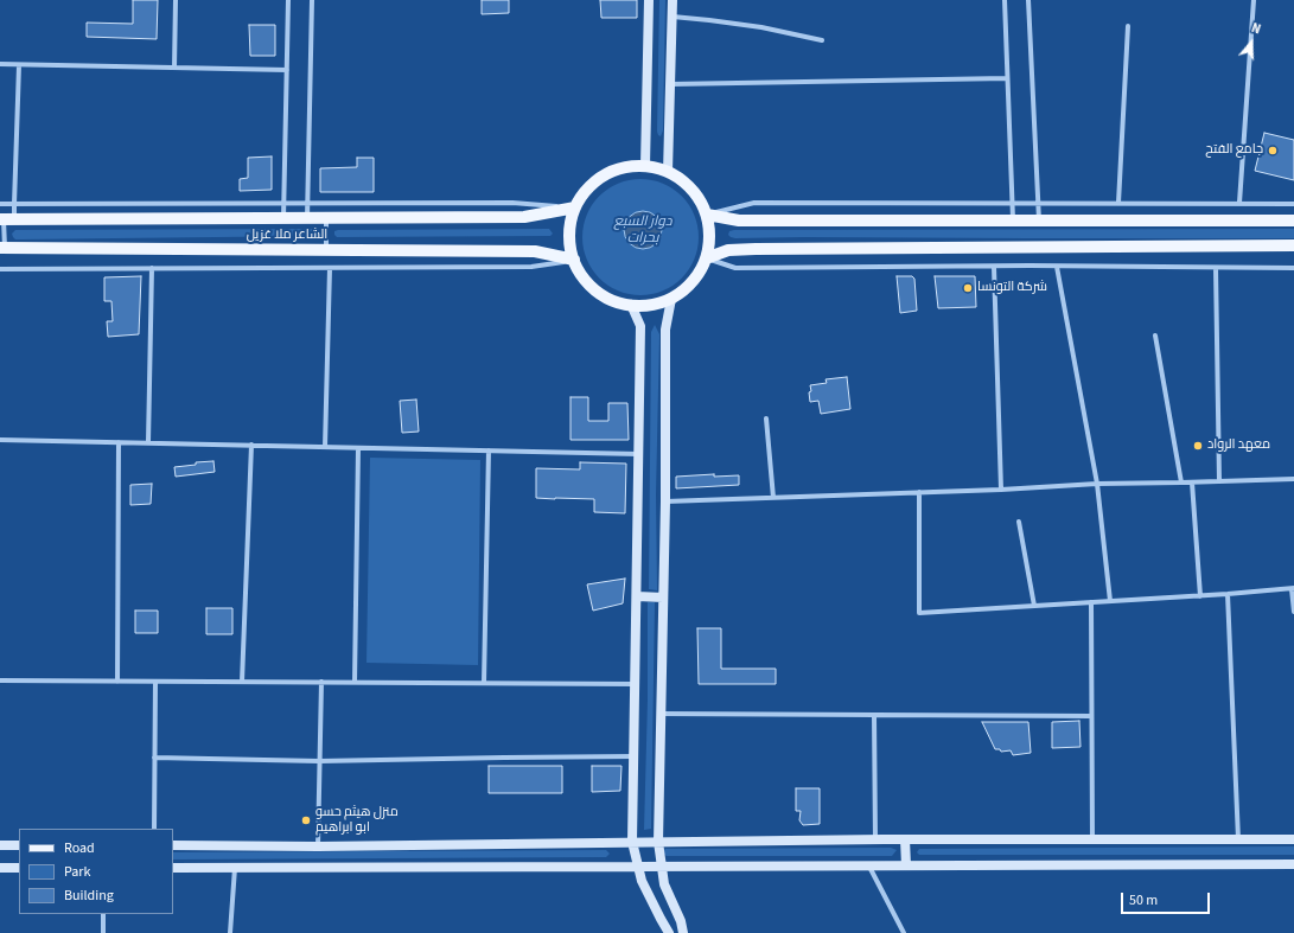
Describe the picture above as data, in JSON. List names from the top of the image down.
{
  "streets": {
    "main road": ["الشاعر ملا غزيل"]
  },
  "water": ["دوار السبع بحرات"],
  "places": [
    "جامع الفتح",
    "شركة التونسا",
    "معهد الرواد",
    "منزل هيثم حسو ابو ابراهيم"
  ],
  "legend": ["Road", "Park", "Building"],
  "scale_bar": "50 m",
  "north": "top"
}
